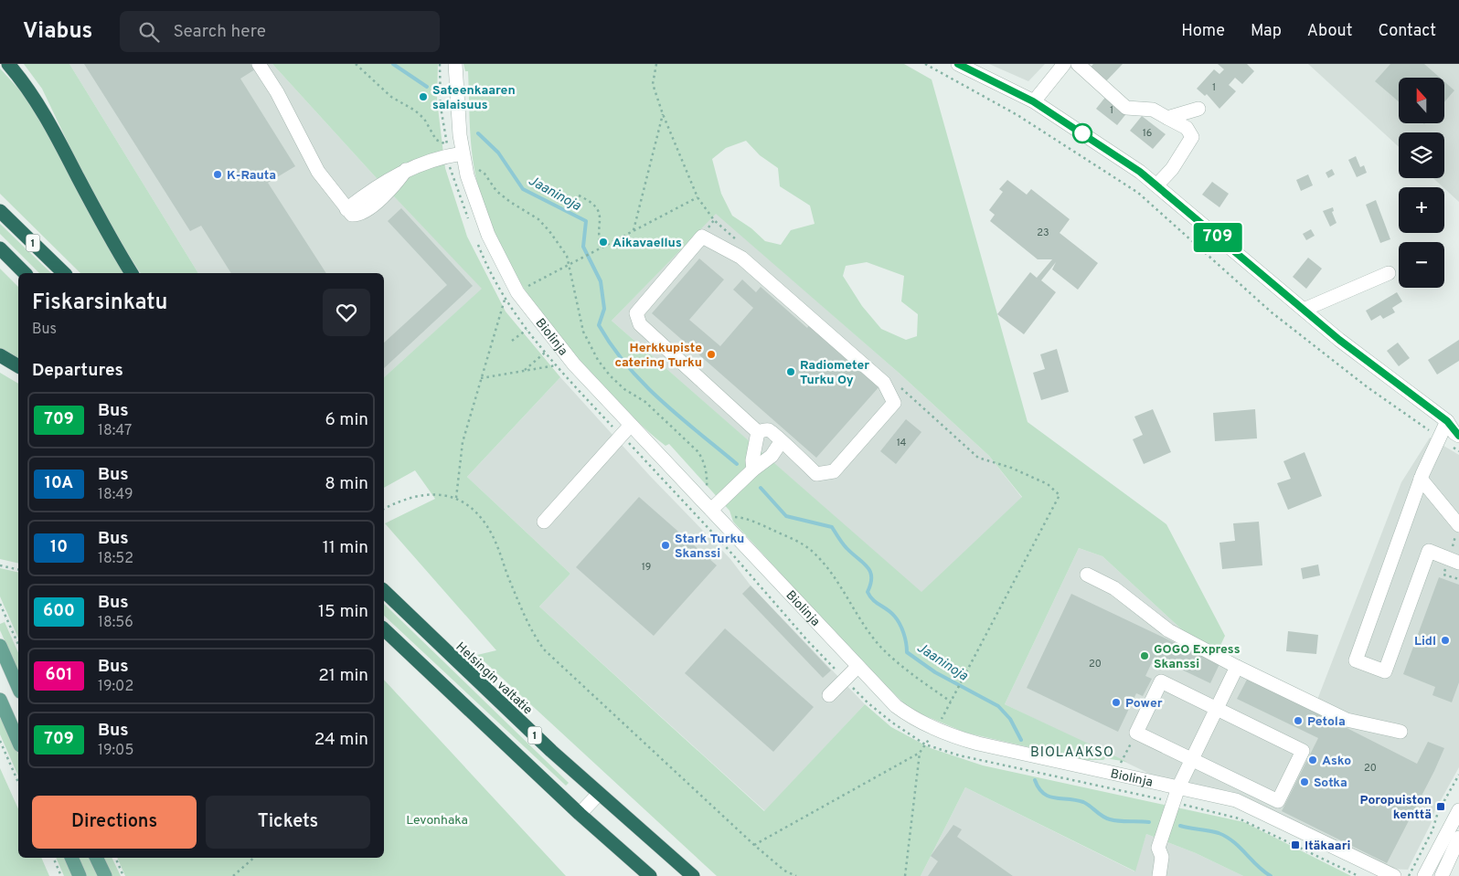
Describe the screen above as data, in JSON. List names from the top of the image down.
{
  "streets": {
    "highway": ["1", "Helsingin valtatie"],
    "street": ["Biolinja"]
  },
  "districts": ["BIOLAAKSO"],
  "water": ["Jaaninoja"],
  "parks": ["Levonhaka"],
  "places": {
    "other": [
      "Sateenkaaren salaisuus",
      "K-Rauta",
      "Aikavaellus",
      "Herkkupiste catering Turku",
      "Radiometer Turku Oy",
      "Stark Turku Skanssi",
      "Lidl",
      "GOGO Express Skanssi",
      "Power",
      "Petola",
      "Asko",
      "Sotka"
    ],
    "transit": ["Poropuiston kenttä", "Itäkaari"]
  },
  "lines": ["bus line 709"],
  "house_numbers": [
    "1",
    "1",
    "16",
    "23",
    "14",
    "19",
    "20",
    "20"
  ],
  "north": "top",
  "page": {
    "header": "Viabus",
    "search": "Search here",
    "nav": [
      "Home",
      "Map",
      "About",
      "Contact"
    ],
    "on_map": "709",
    "map_buttons": ["+", "−"],
    "heading": [
      ["Fiskarsinkatu", "Bus"],
      "Departures"
    ],
    "list": [
      {
        "mark": "709",
        "name": "Bus",
        "note": "18:47",
        "value": "6 min"
      },
      {
        "mark": "10A",
        "name": "Bus",
        "note": "18:49",
        "value": "8 min"
      },
      {
        "mark": "10",
        "name": "Bus",
        "note": "18:52",
        "value": "11 min"
      },
      {
        "mark": "600",
        "name": "Bus",
        "note": "18:56",
        "value": "15 min"
      },
      {
        "mark": "601",
        "name": "Bus",
        "note": "19:02",
        "value": "21 min"
      },
      {
        "mark": "709",
        "name": "Bus",
        "note": "19:05",
        "value": "24 min"
      }
    ],
    "buttons": ["Directions", "Tickets"]
  }
}
